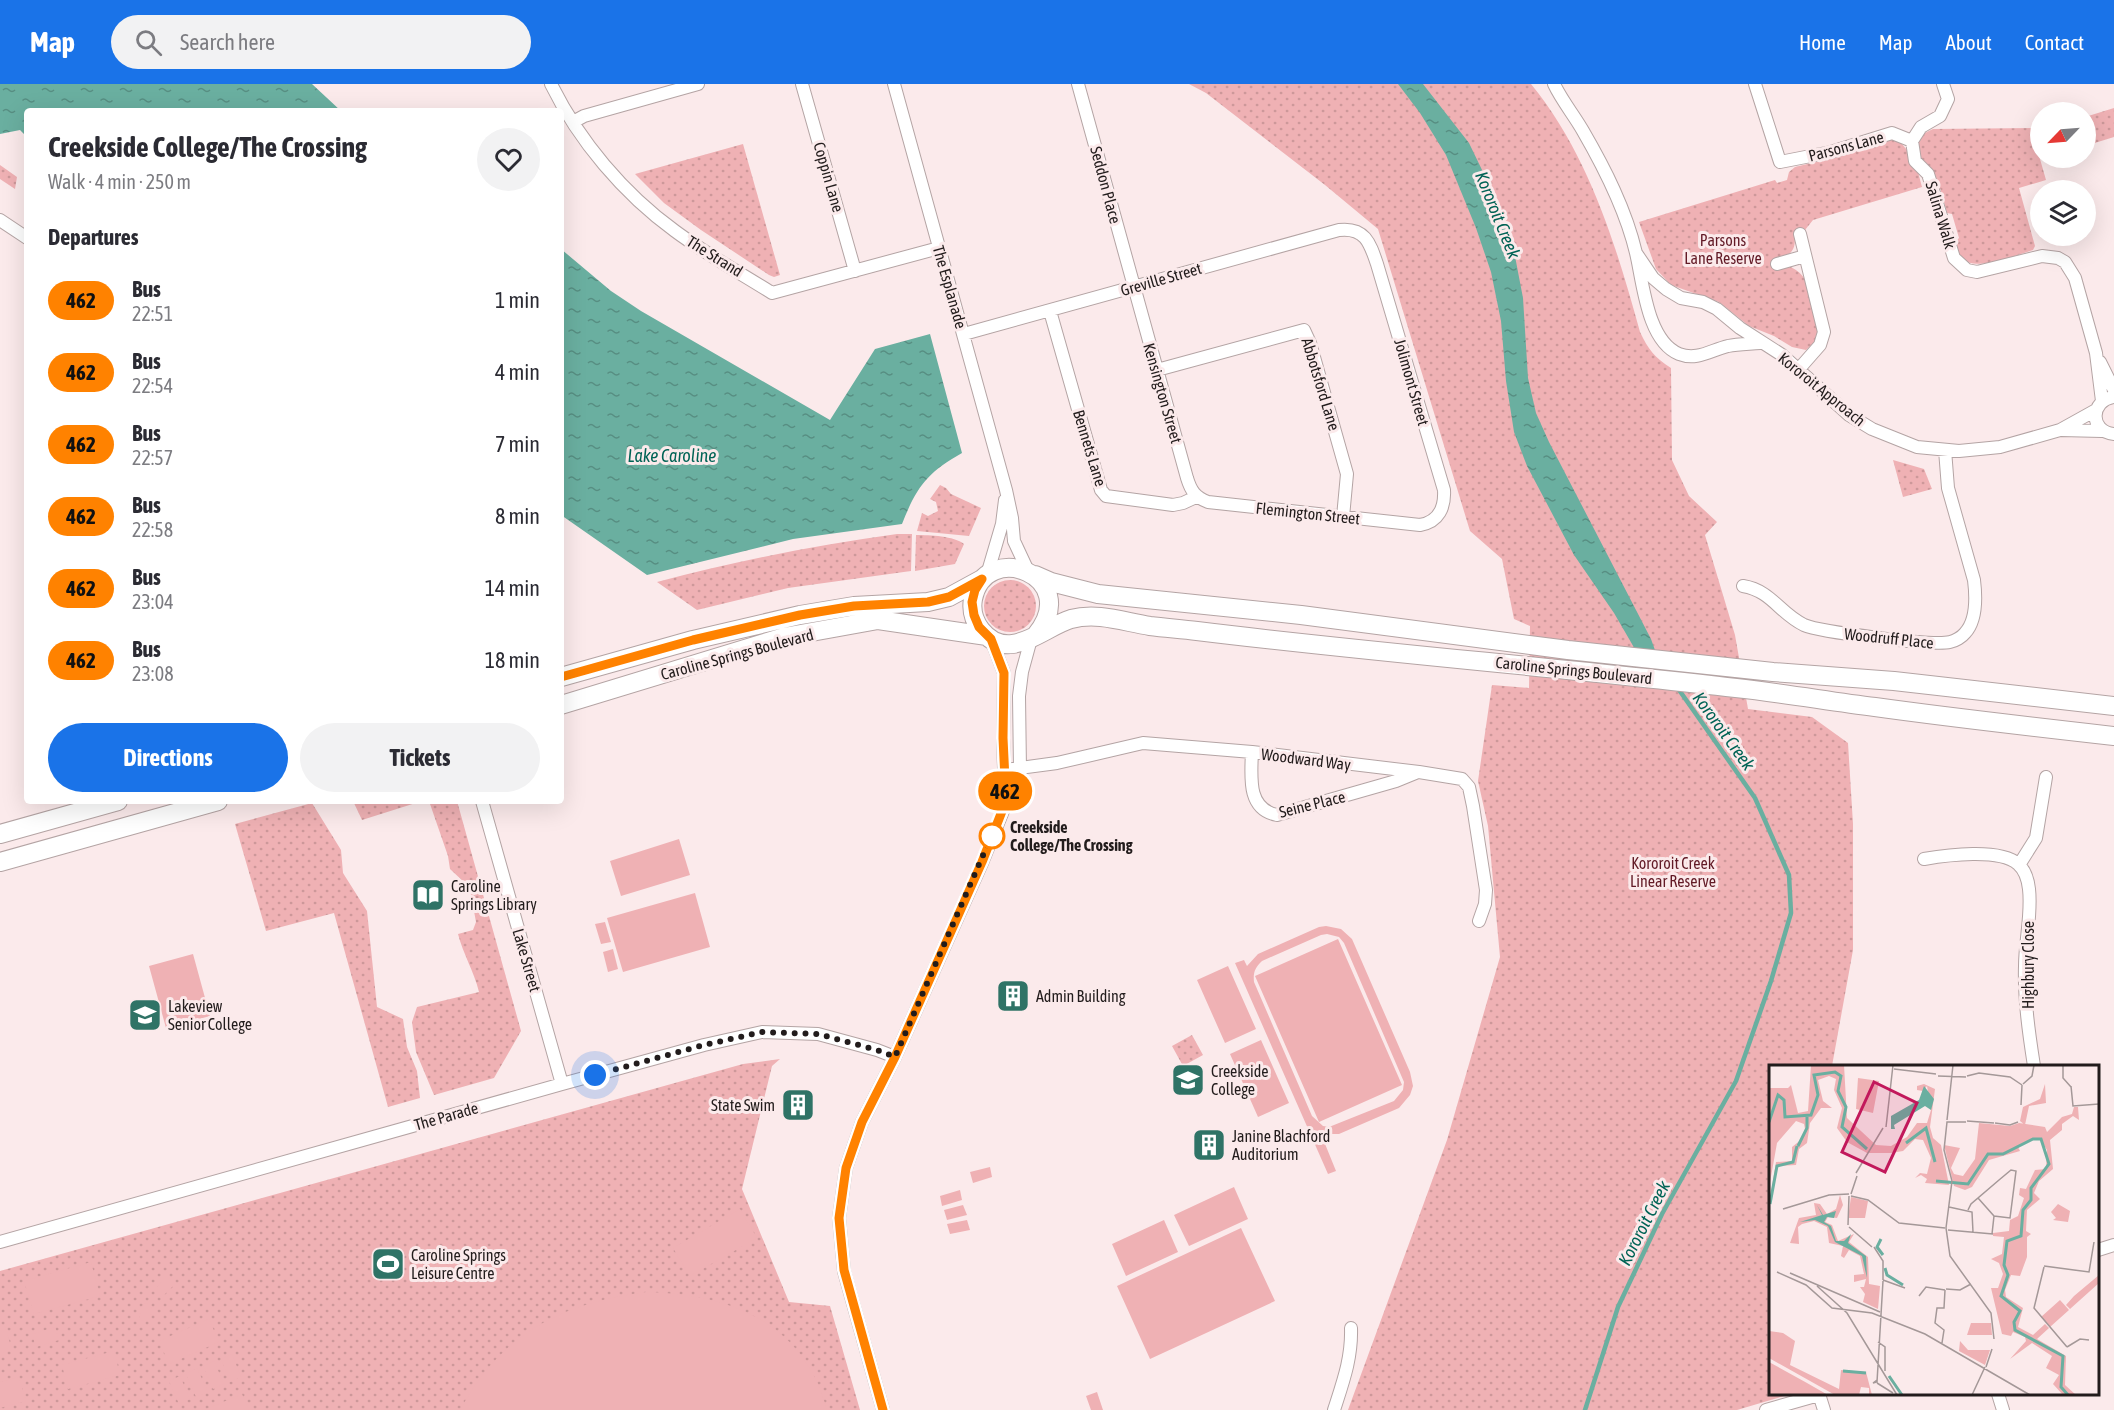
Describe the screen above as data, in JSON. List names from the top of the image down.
{
  "streets": {
    "main road": ["Caroline Springs Boulevard"],
    "street": [
      "Parsons Lane",
      "Coppin Lane",
      "Seddon Place",
      "Salina Walk",
      "The Strand",
      "Greville Street",
      "The Esplanade",
      "Jolimont Street",
      "Abbotsford Lane",
      "Kororoit Approach",
      "Kensington Street",
      "Bennets Lane",
      "Flemington Street",
      "Woodruff Place",
      "Woodward Way",
      "Seine Place",
      "Lake Street",
      "Highbury Close",
      "The Parade"
    ]
  },
  "crossings": [
    ["Parsons Lane", "Salina Walk"],
    ["Coppin Lane", "The Strand"],
    ["Seddon Place", "Greville Street"],
    ["Seddon Place", "Kensington Street"],
    ["Salina Walk", "Kororoit Approach"],
    ["The Strand", "The Esplanade"],
    ["Greville Street", "The Esplanade"],
    ["Greville Street", "Jolimont Street"],
    ["Greville Street", "Kensington Street"],
    ["Greville Street", "Bennets Lane"],
    ["The Esplanade", "Caroline Springs Boulevard"],
    ["Jolimont Street", "Flemington Street"],
    ["Abbotsford Lane", "Kensington Street"],
    ["Abbotsford Lane", "Flemington Street"],
    ["Kororoit Approach", "Woodruff Place"],
    ["Kensington Street", "Bennets Lane"],
    ["Kensington Street", "Flemington Street"],
    ["Bennets Lane", "Flemington Street"],
    ["Woodward Way", "Seine Place"],
    ["Lake Street", "The Parade"]
  ],
  "water": ["Kororoit Creek", "Lake Caroline"],
  "parks": ["Parsons Lane Reserve", "Kororoit Creek Linear Reserve"],
  "places": {
    "other": ["Creekside College/The Crossing"],
    "library": ["Caroline Springs Library"],
    "building": ["Admin Building", "State Swim", "Janine Blachford Auditorium"],
    "school or university": ["Lakeview Senior College", "Creekside College"],
    "sports": ["Caroline Springs Leisure Centre"]
  },
  "lines": ["bus line 462"],
  "north": "bottom left",
  "page": {
    "header": "Map",
    "search": "Search here",
    "nav": [
      "Home",
      "Map",
      "About",
      "Contact"
    ],
    "on_map": "462",
    "heading": [
      ["Creekside College/The Crossing", "Walk · 4 min · 250 m"],
      "Departures"
    ],
    "list": [
      {
        "mark": "462",
        "name": "Bus",
        "note": "22:51",
        "value": "1 min"
      },
      {
        "mark": "462",
        "name": "Bus",
        "note": "22:54",
        "value": "4 min"
      },
      {
        "mark": "462",
        "name": "Bus",
        "note": "22:57",
        "value": "7 min"
      },
      {
        "mark": "462",
        "name": "Bus",
        "note": "22:58",
        "value": "8 min"
      },
      {
        "mark": "462",
        "name": "Bus",
        "note": "23:04",
        "value": "14 min"
      },
      {
        "mark": "462",
        "name": "Bus",
        "note": "23:08",
        "value": "18 min"
      }
    ],
    "buttons": ["Directions", "Tickets"]
  }
}
